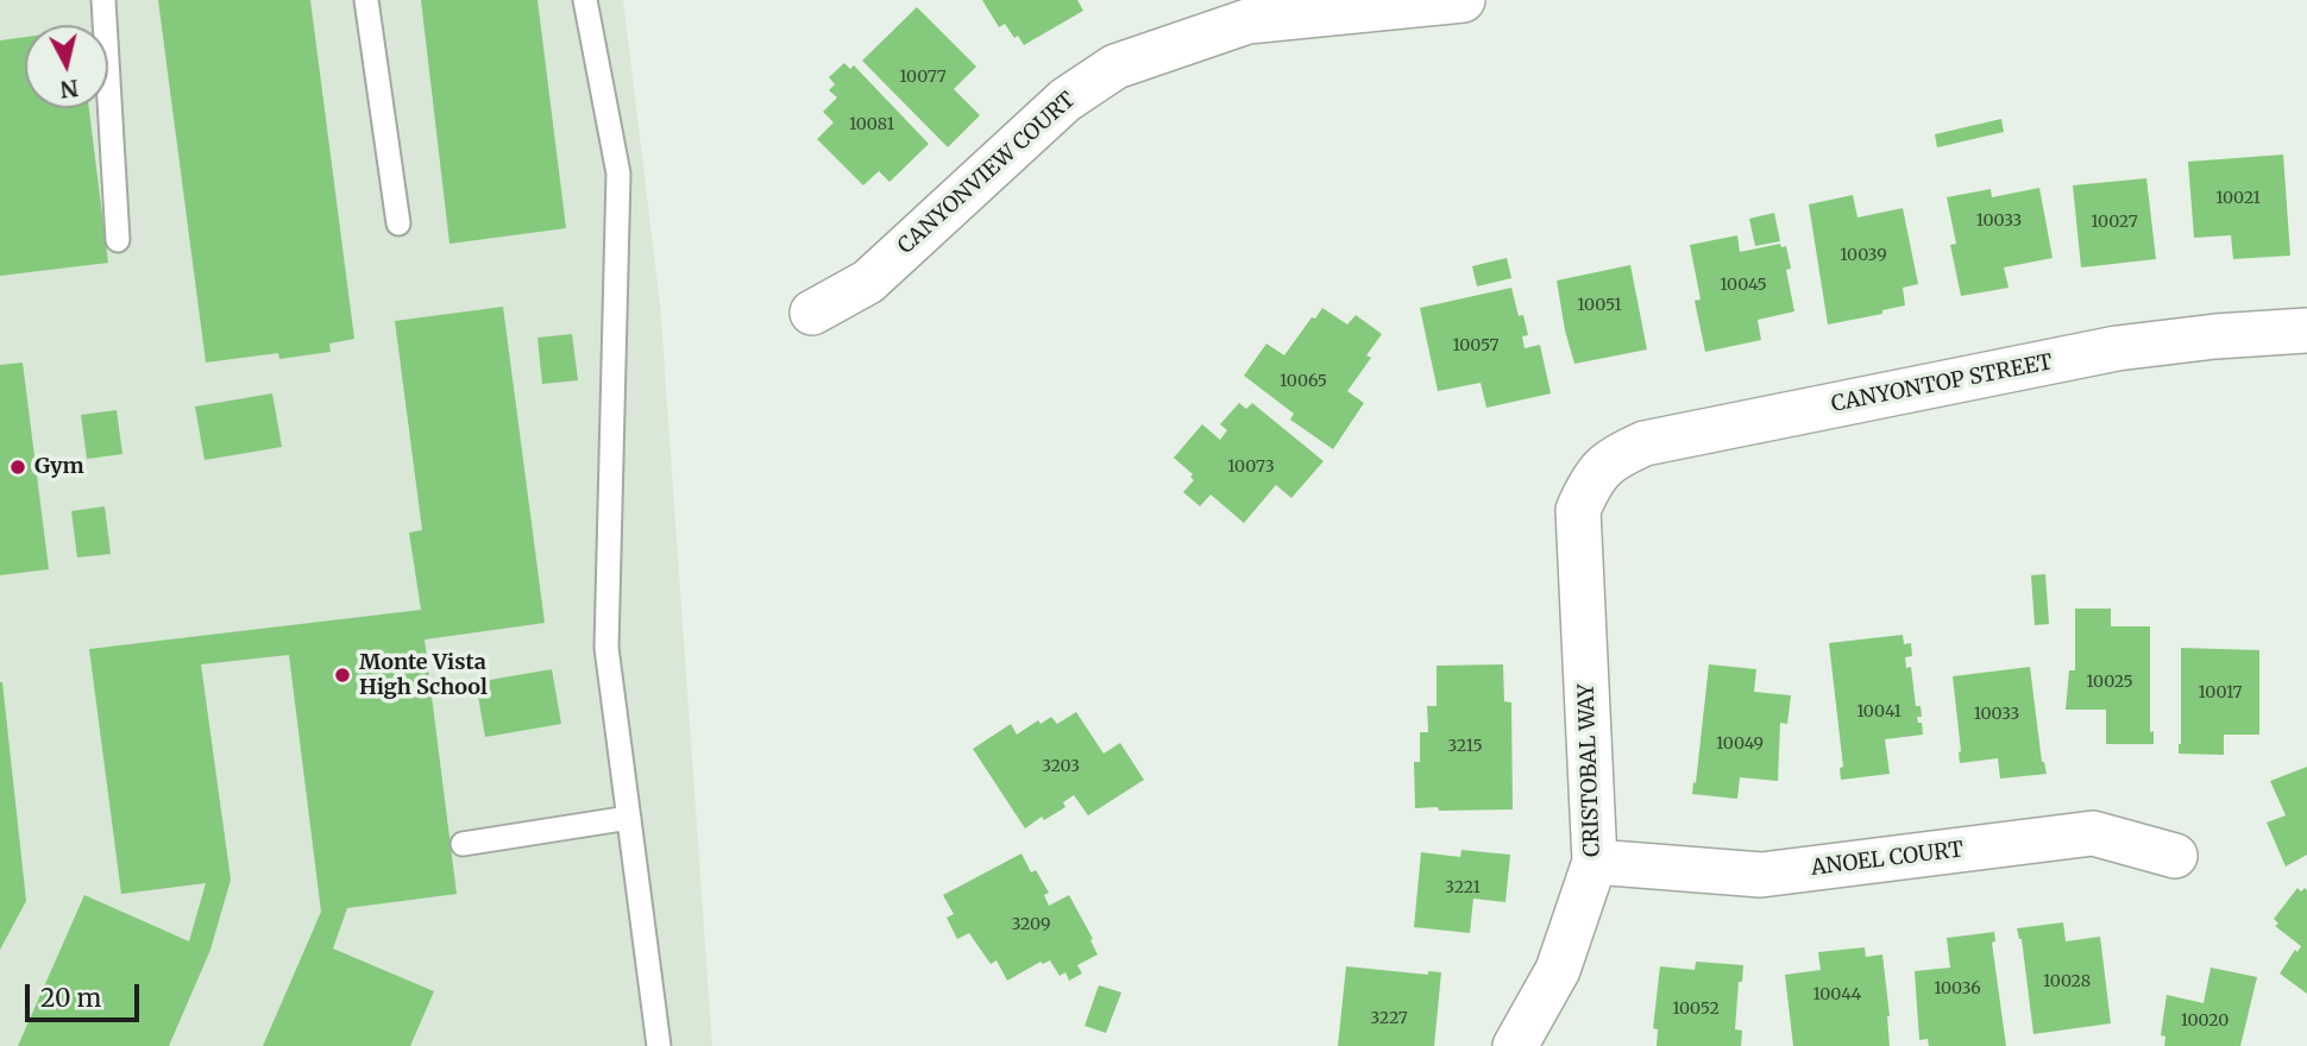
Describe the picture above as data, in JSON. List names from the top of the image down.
{
  "streets": {
    "street": [
      "CANYONVIEW COURT",
      "CANYONTOP STREET",
      "CRISTOBAL WAY",
      "ANOEL COURT"
    ]
  },
  "crossings": [
    ["CANYONTOP STREET", "CRISTOBAL WAY"],
    ["CRISTOBAL WAY", "ANOEL COURT"]
  ],
  "places": ["Gym", "Monte Vista High School"],
  "house_numbers": [
    "10077",
    "10081",
    "10021",
    "10033",
    "10027",
    "10039",
    "10045",
    "10051",
    "10057",
    "10065",
    "10073",
    "10025",
    "10017",
    "10041",
    "10033",
    "10049",
    "3215",
    "3203",
    "3221",
    "3209",
    "10028",
    "10036",
    "10044",
    "10052",
    "3227",
    "10020"
  ],
  "scale_bar": "20 m",
  "north": "bottom"
}
